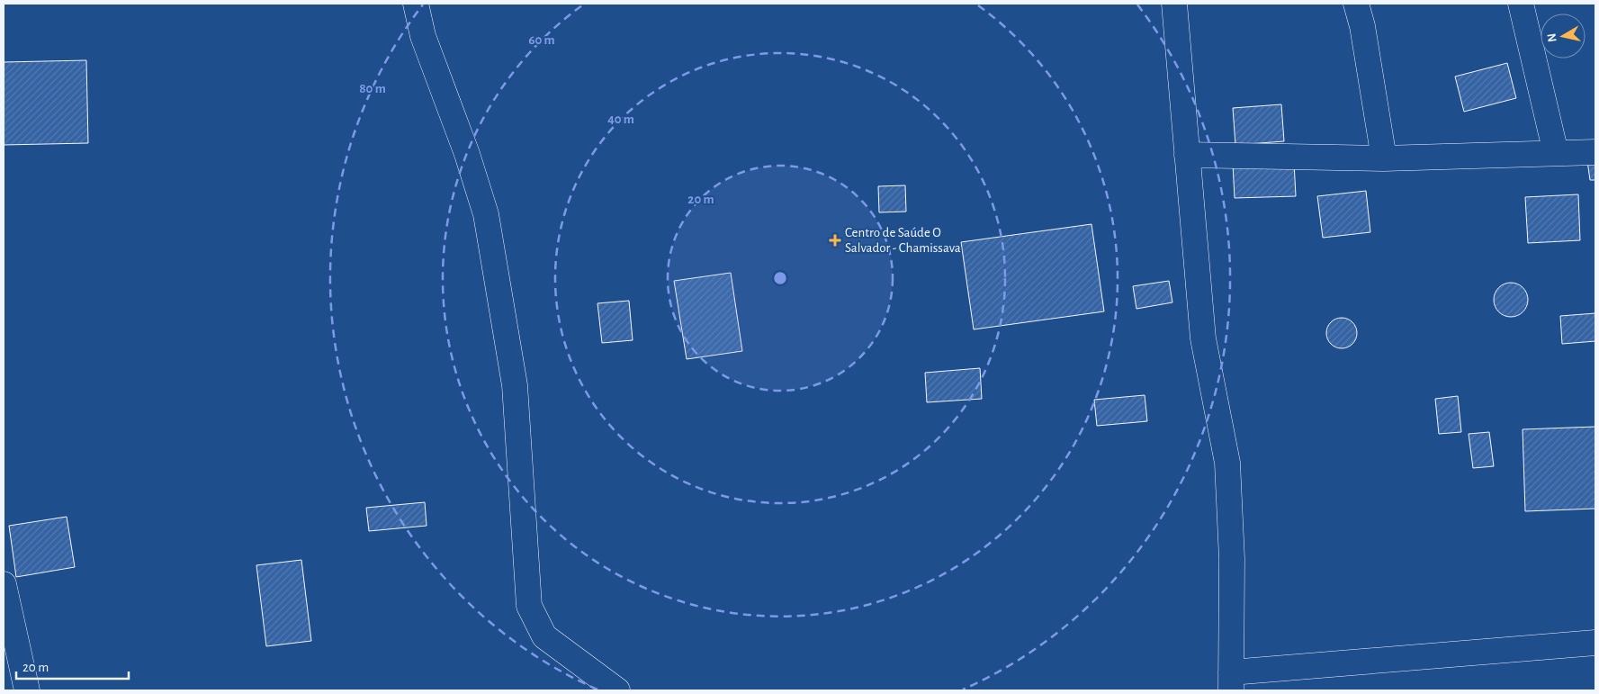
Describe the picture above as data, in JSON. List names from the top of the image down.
{
  "places": {
    "health": ["Centro de Saúde O Salvador - Chamissava"]
  },
  "scale_bar": "20 m",
  "north": "left",
  "rings": [
    "60 m",
    "80 m",
    "40 m",
    "20 m"
  ]
}
